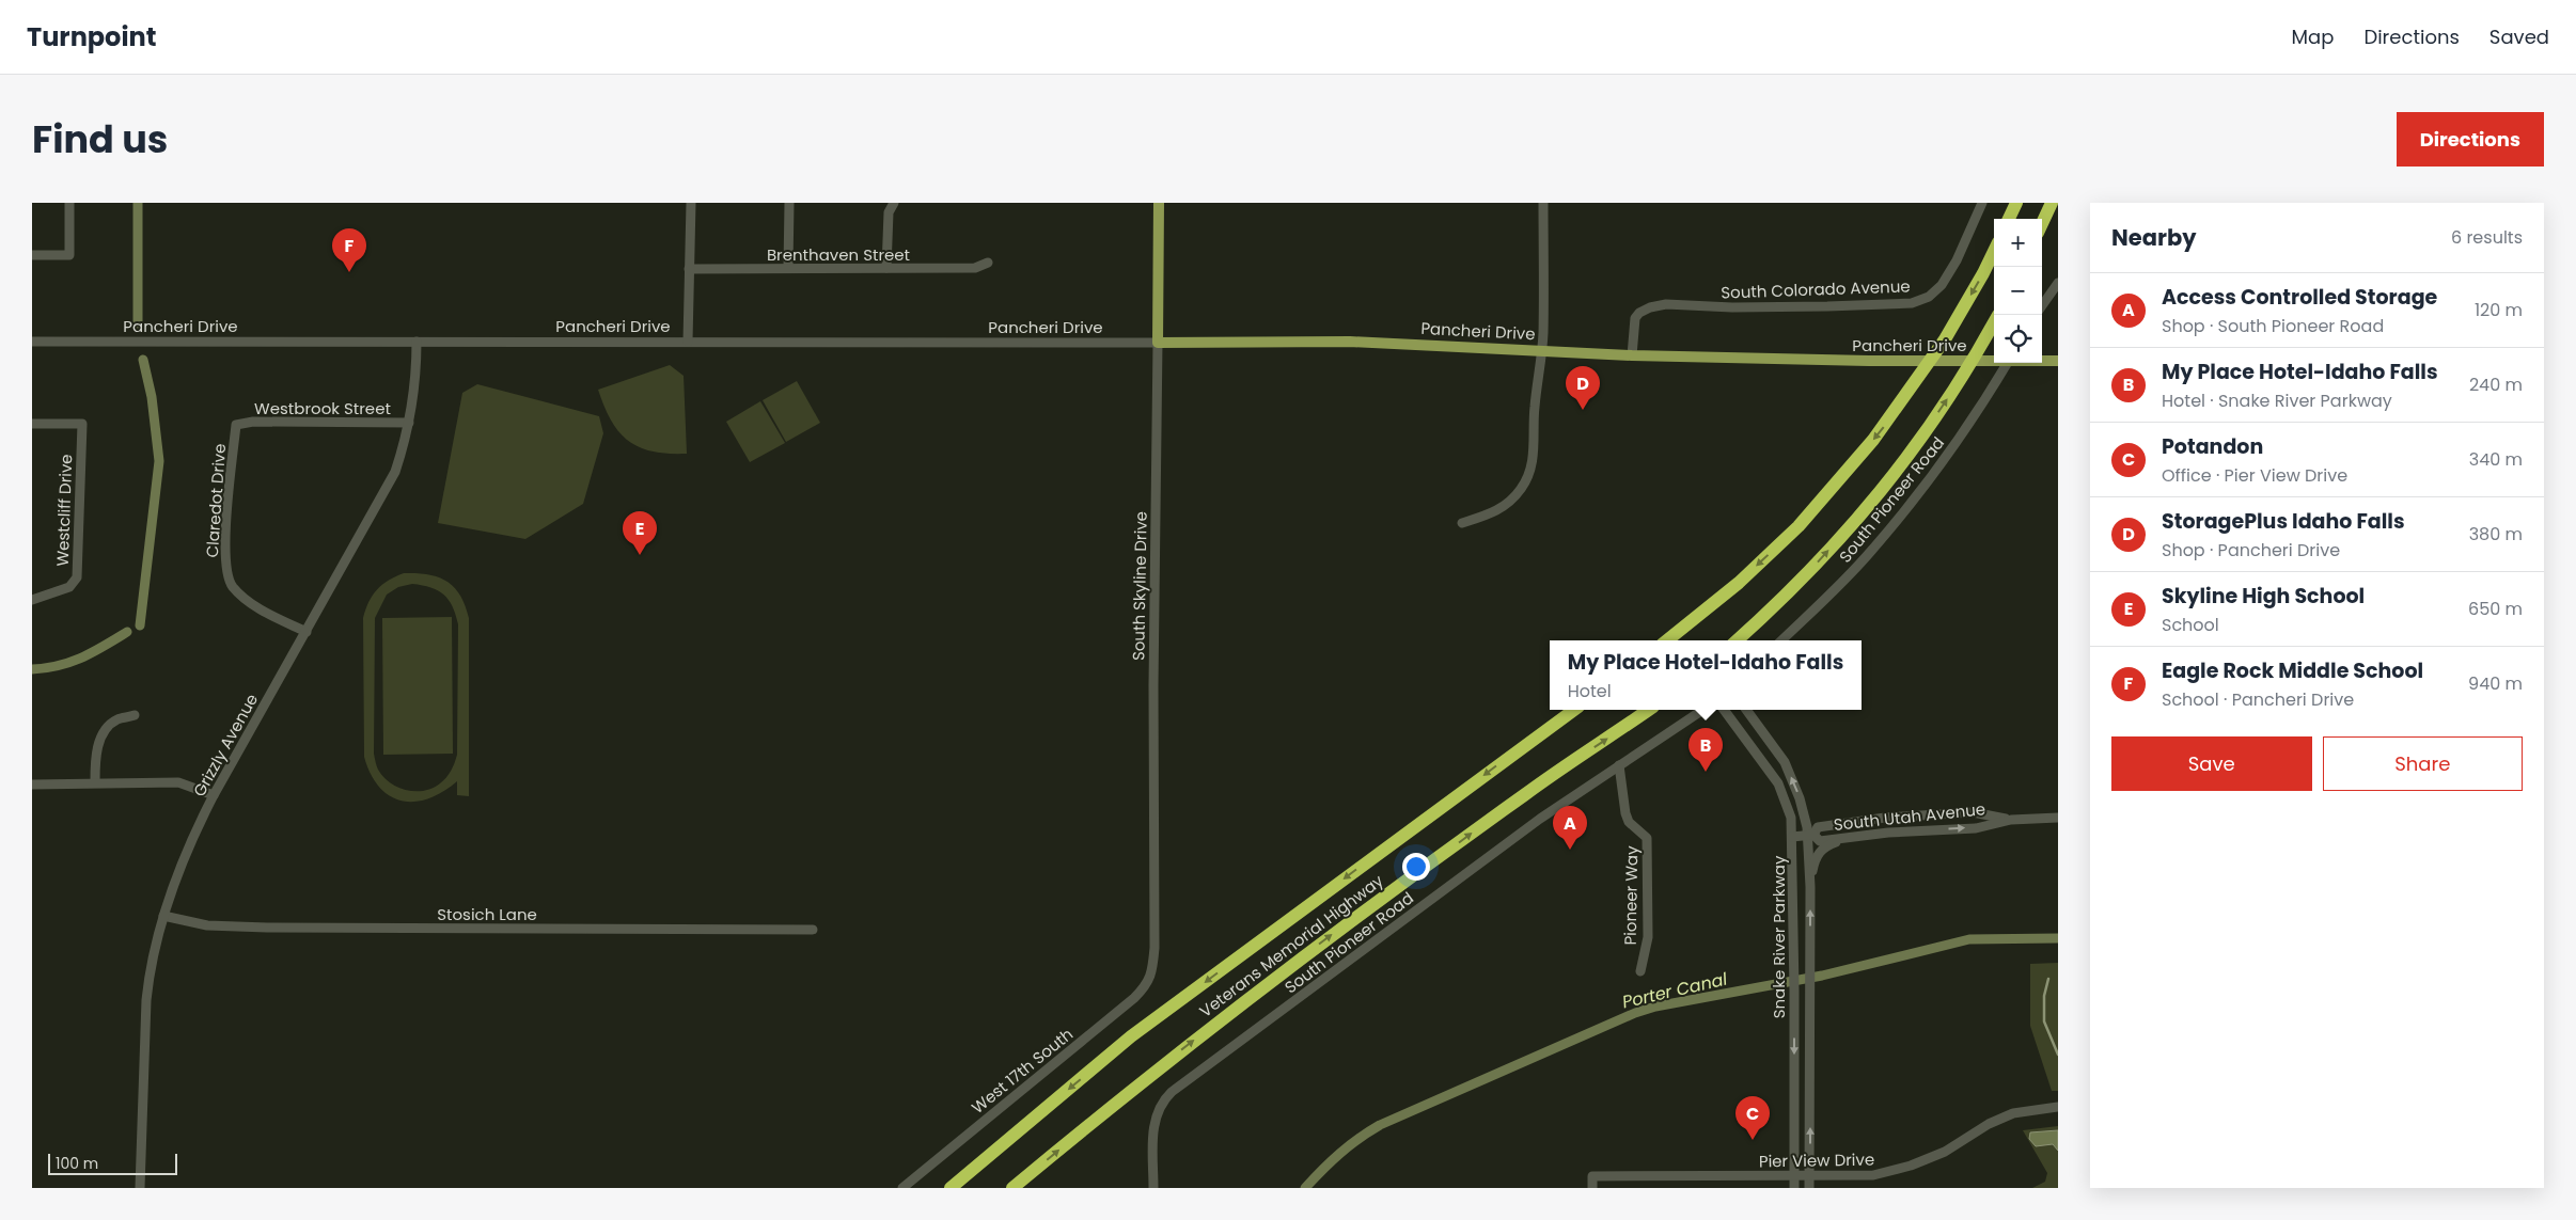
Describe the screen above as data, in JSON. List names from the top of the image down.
{
  "streets": {
    "highway": ["Veterans Memorial Highway"],
    "main road": ["Pancheri Drive", "South Skyline Drive"],
    "street": [
      "Brenthaven Street",
      "South Colorado Avenue",
      "Westbrook Street",
      "South Pioneer Road",
      "Claredot Drive",
      "Westcliff Drive",
      "Grizzly Avenue",
      "South Utah Avenue",
      "Pioneer Way",
      "Stosich Lane",
      "Snake River Parkway",
      "West 17th South",
      "Pier View Drive"
    ]
  },
  "crossings": [
    ["South Colorado Avenue", "Pancheri Drive"],
    ["Pancheri Drive", "South Skyline Drive"],
    ["Pancheri Drive", "Grizzly Avenue"],
    ["Westbrook Street", "Claredot Drive"],
    ["Westbrook Street", "Grizzly Avenue"],
    ["South Pioneer Road", "Pioneer Way"],
    ["Claredot Drive", "Grizzly Avenue"],
    ["South Skyline Drive", "West 17th South"],
    ["Grizzly Avenue", "Stosich Lane"],
    ["South Utah Avenue", "Snake River Parkway"],
    ["Snake River Parkway", "Pier View Drive"]
  ],
  "water": ["Porter Canal"],
  "scale_bar": "100 m",
  "page": {
    "header": "Turnpoint",
    "nav": ["Map", "Directions", "Saved"],
    "title": "Find us",
    "buttons": [
      "Directions",
      ["Save", "Share"]
    ],
    "heading": ["Nearby", "6 results"],
    "map_buttons": ["+", "−"],
    "pins": [
      "F",
      "D",
      "E",
      "B",
      "A",
      "C"
    ],
    "list": [
      {
        "mark": "A",
        "name": "Access Controlled Storage",
        "note": "Shop · South Pioneer Road",
        "value": "120 m"
      },
      {
        "mark": "B",
        "name": "My Place Hotel-Idaho Falls",
        "note": "Hotel · Snake River Parkway",
        "value": "240 m"
      },
      {
        "mark": "C",
        "name": "Potandon",
        "note": "Office · Pier View Drive",
        "value": "340 m"
      },
      {
        "mark": "D",
        "name": "StoragePlus Idaho Falls",
        "note": "Shop · Pancheri Drive",
        "value": "380 m"
      },
      {
        "mark": "E",
        "name": "Skyline High School",
        "note": "School",
        "value": "650 m"
      },
      {
        "mark": "F",
        "name": "Eagle Rock Middle School",
        "note": "School · Pancheri Drive",
        "value": "940 m"
      }
    ],
    "popup": ["My Place Hotel-Idaho Falls", "Hotel"],
    "scale": "100 m"
  }
}
